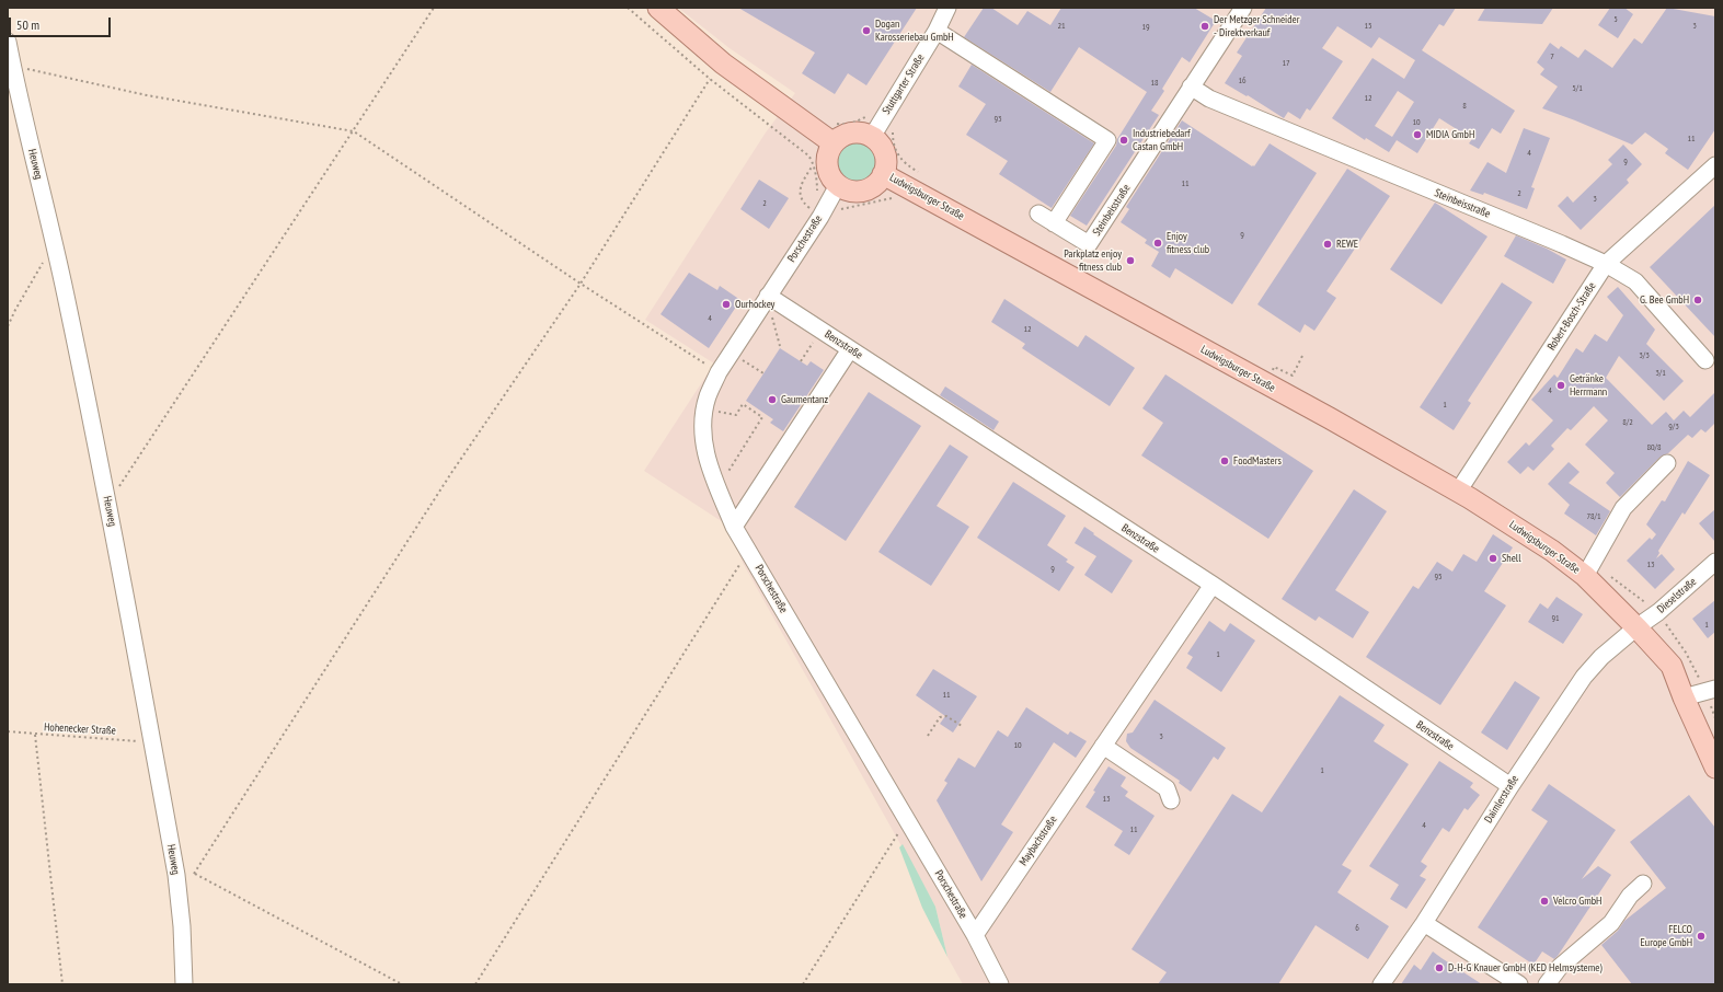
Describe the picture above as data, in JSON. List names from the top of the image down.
{
  "streets": {
    "main road": ["Ludwigsburger Straße"],
    "street": [
      "Stuttgarter Straße",
      "Heuweg",
      "Steinbeisstraße",
      "Porschestraße",
      "Robert-Bosch-Straße",
      "Benzstraße",
      "Dieselstraße",
      "Daimlerstraße",
      "Maybachstraße"
    ],
    "path": ["Hohenecker Straße"]
  },
  "crossings": [
    ["Heuweg", "Hohenecker Straße"],
    ["Ludwigsburger Straße", "Robert-Bosch-Straße"],
    ["Ludwigsburger Straße", "Dieselstraße"],
    ["Ludwigsburger Straße", "Daimlerstraße"],
    ["Steinbeisstraße", "Robert-Bosch-Straße"],
    ["Porschestraße", "Benzstraße"],
    ["Porschestraße", "Maybachstraße"],
    ["Benzstraße", "Daimlerstraße"],
    ["Benzstraße", "Maybachstraße"],
    ["Dieselstraße", "Daimlerstraße"]
  ],
  "places": [
    "Der Metzger Schneider - Direktverkauf",
    "Dogan Karosseriebau GmbH",
    "MIDIA GmbH",
    "Industriebedarf Castan GmbH",
    "Enjoy fitness club",
    "REWE",
    "Parkplatz enjoy fitness club",
    "G. Bee GmbH",
    "Ourhockey",
    "Getränke Herrmann",
    "Gaumentanz",
    "FoodMasters",
    "Shell",
    "Velcro GmbH",
    "FELCO Europe GmbH",
    "D-H-G Knauer GmbH (KED Helmsysteme)"
  ],
  "house_numbers": [
    "5",
    "21",
    "15",
    "3",
    "19",
    "7",
    "17",
    "16",
    "18",
    "5/1",
    "12",
    "8",
    "93",
    "10",
    "11",
    "4",
    "9",
    "11",
    "2",
    "3",
    "2",
    "9",
    "4",
    "12",
    "3/3",
    "3/1",
    "4",
    "1",
    "8/2",
    "9/3",
    "80/8",
    "78/1",
    "13",
    "9",
    "95",
    "91",
    "1",
    "1",
    "11",
    "3",
    "10",
    "1",
    "13",
    "4",
    "11",
    "6"
  ],
  "scale_bar": "50 m"
}
